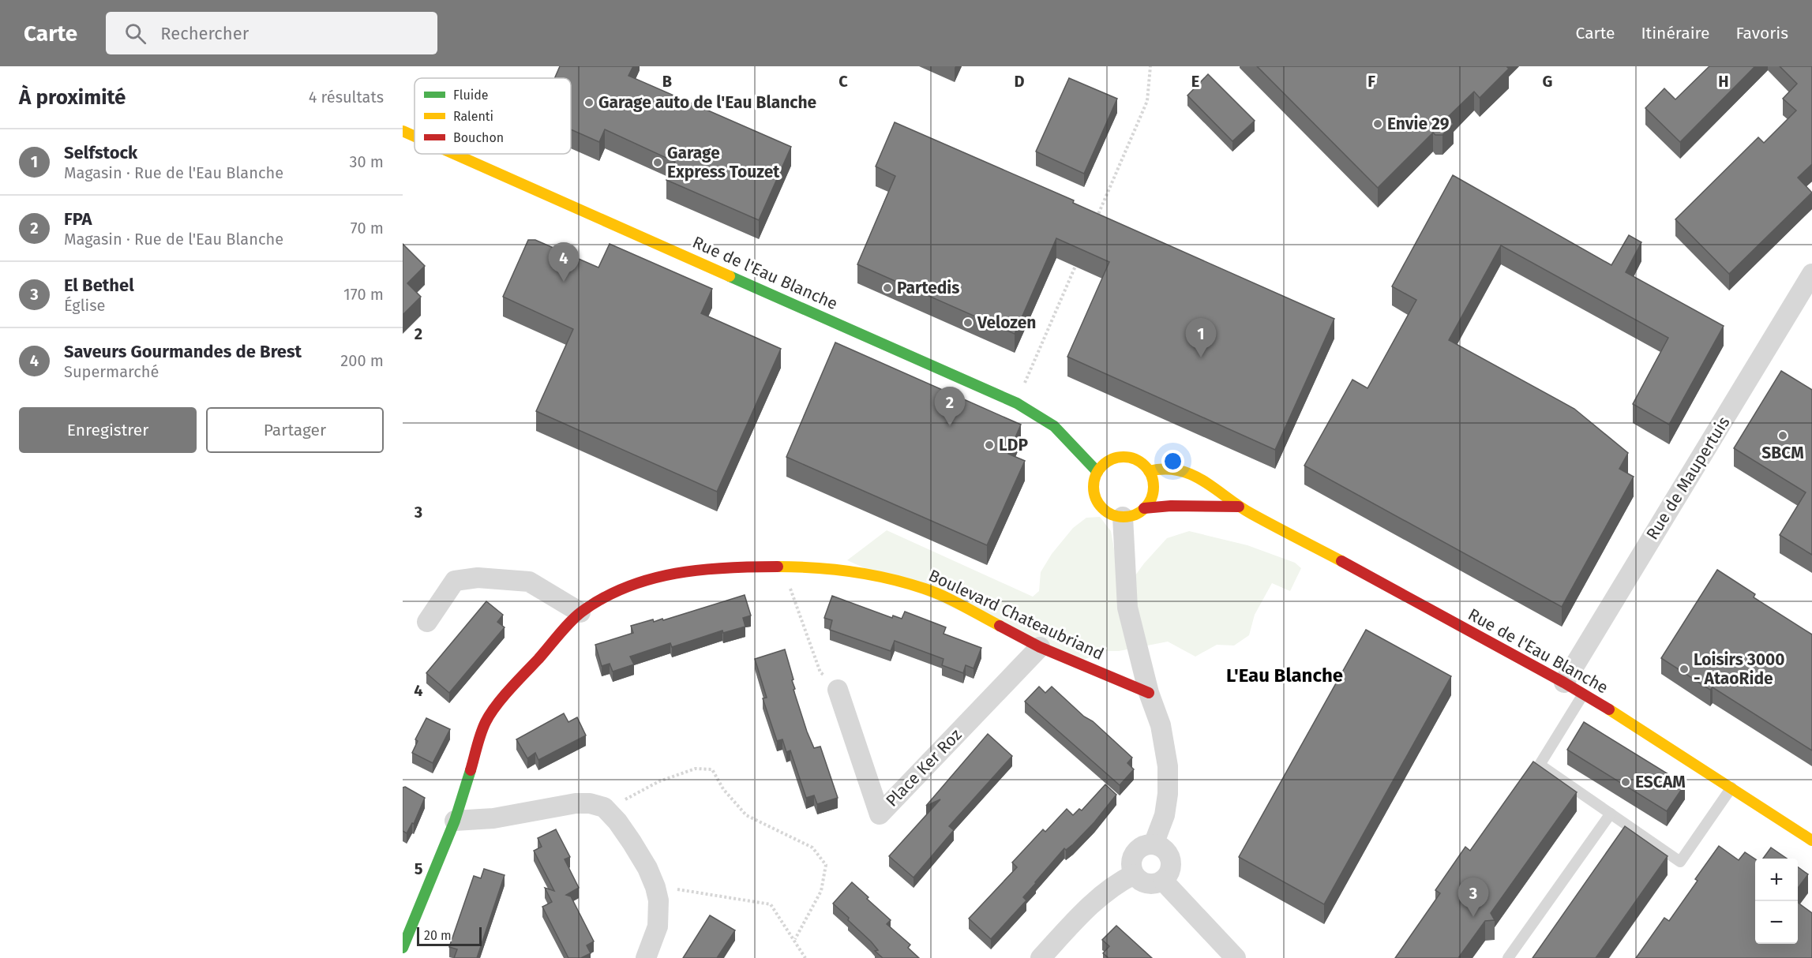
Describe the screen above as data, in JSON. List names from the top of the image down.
{
  "streets": {
    "street": [
      "Rue de l'Eau Blanche",
      "Rue de Maupertuis",
      "Boulevard Chateaubriand",
      "Place Ker Roz"
    ]
  },
  "crossings": [
    ["Rue de l'Eau Blanche", "Rue de Maupertuis"],
    ["Boulevard Chateaubriand", "Place Ker Roz"]
  ],
  "districts": ["L'Eau Blanche"],
  "places": [
    "Garage auto de l'Eau Blanche",
    "Envie 29",
    "Garage Express Touzet",
    "Partedis",
    "Velozen",
    "SBCM",
    "LDP",
    "Loisirs 3000 - AtaoRide",
    "ESCAM"
  ],
  "legend": ["Fluide", "Ralenti", "Bouchon"],
  "scale_bar": "20 m",
  "page": {
    "header": "Carte",
    "search": "Rechercher",
    "nav": ["Carte", "Itinéraire", "Favoris"],
    "heading": ["À proximité", "4 résultats"],
    "list": [
      {
        "mark": "1",
        "name": "Selfstock",
        "note": "Magasin · Rue de l'Eau Blanche",
        "value": "30 m"
      },
      {
        "mark": "2",
        "name": "FPA",
        "note": "Magasin · Rue de l'Eau Blanche",
        "value": "70 m"
      },
      {
        "mark": "3",
        "name": "El Bethel",
        "note": "Église",
        "value": "170 m"
      },
      {
        "mark": "4",
        "name": "Saveurs Gourmandes de Brest",
        "note": "Supermarché",
        "value": "200 m"
      }
    ],
    "pins": [
      "4",
      "1",
      "2",
      "3"
    ],
    "buttons": ["Enregistrer", "Partager"],
    "map_buttons": ["+", "−"],
    "scale": "20 m"
  },
  "grid": {
    "columns": [
      "B",
      "C",
      "D",
      "E",
      "F",
      "G",
      "H"
    ],
    "rows": [
      "2",
      "3",
      "4",
      "5"
    ]
  }
}
